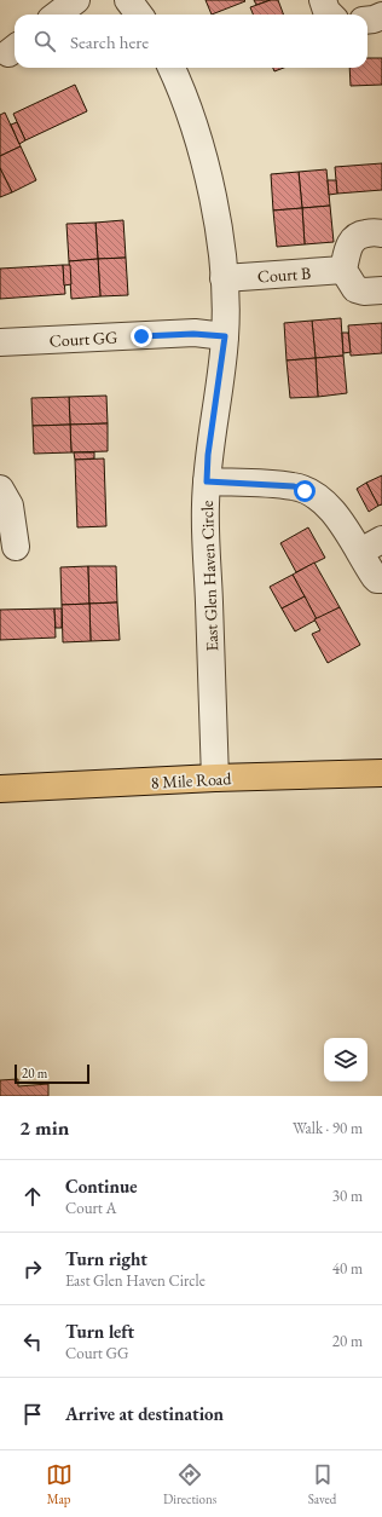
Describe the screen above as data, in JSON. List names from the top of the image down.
{
  "streets": {
    "main road": ["8 Mile Road"],
    "street": ["Court B", "Court GG", "East Glen Haven Circle"]
  },
  "crossings": [
    ["Court B", "East Glen Haven Circle"],
    ["Court GG", "East Glen Haven Circle"],
    ["East Glen Haven Circle", "8 Mile Road"]
  ],
  "scale_bar": "20 m",
  "page": {
    "search": "Search here",
    "scale": "20 m",
    "heading": ["2 min", "Walk · 90 m"],
    "list": [
      ["Continue", "Court A", "30 m"],
      ["Turn right", "East Glen Haven Circle", "40 m"],
      ["Turn left", "Court GG", "20 m"],
      "Arrive at destination"
    ],
    "nav": ["Map", "Directions", "Saved"]
  }
}
